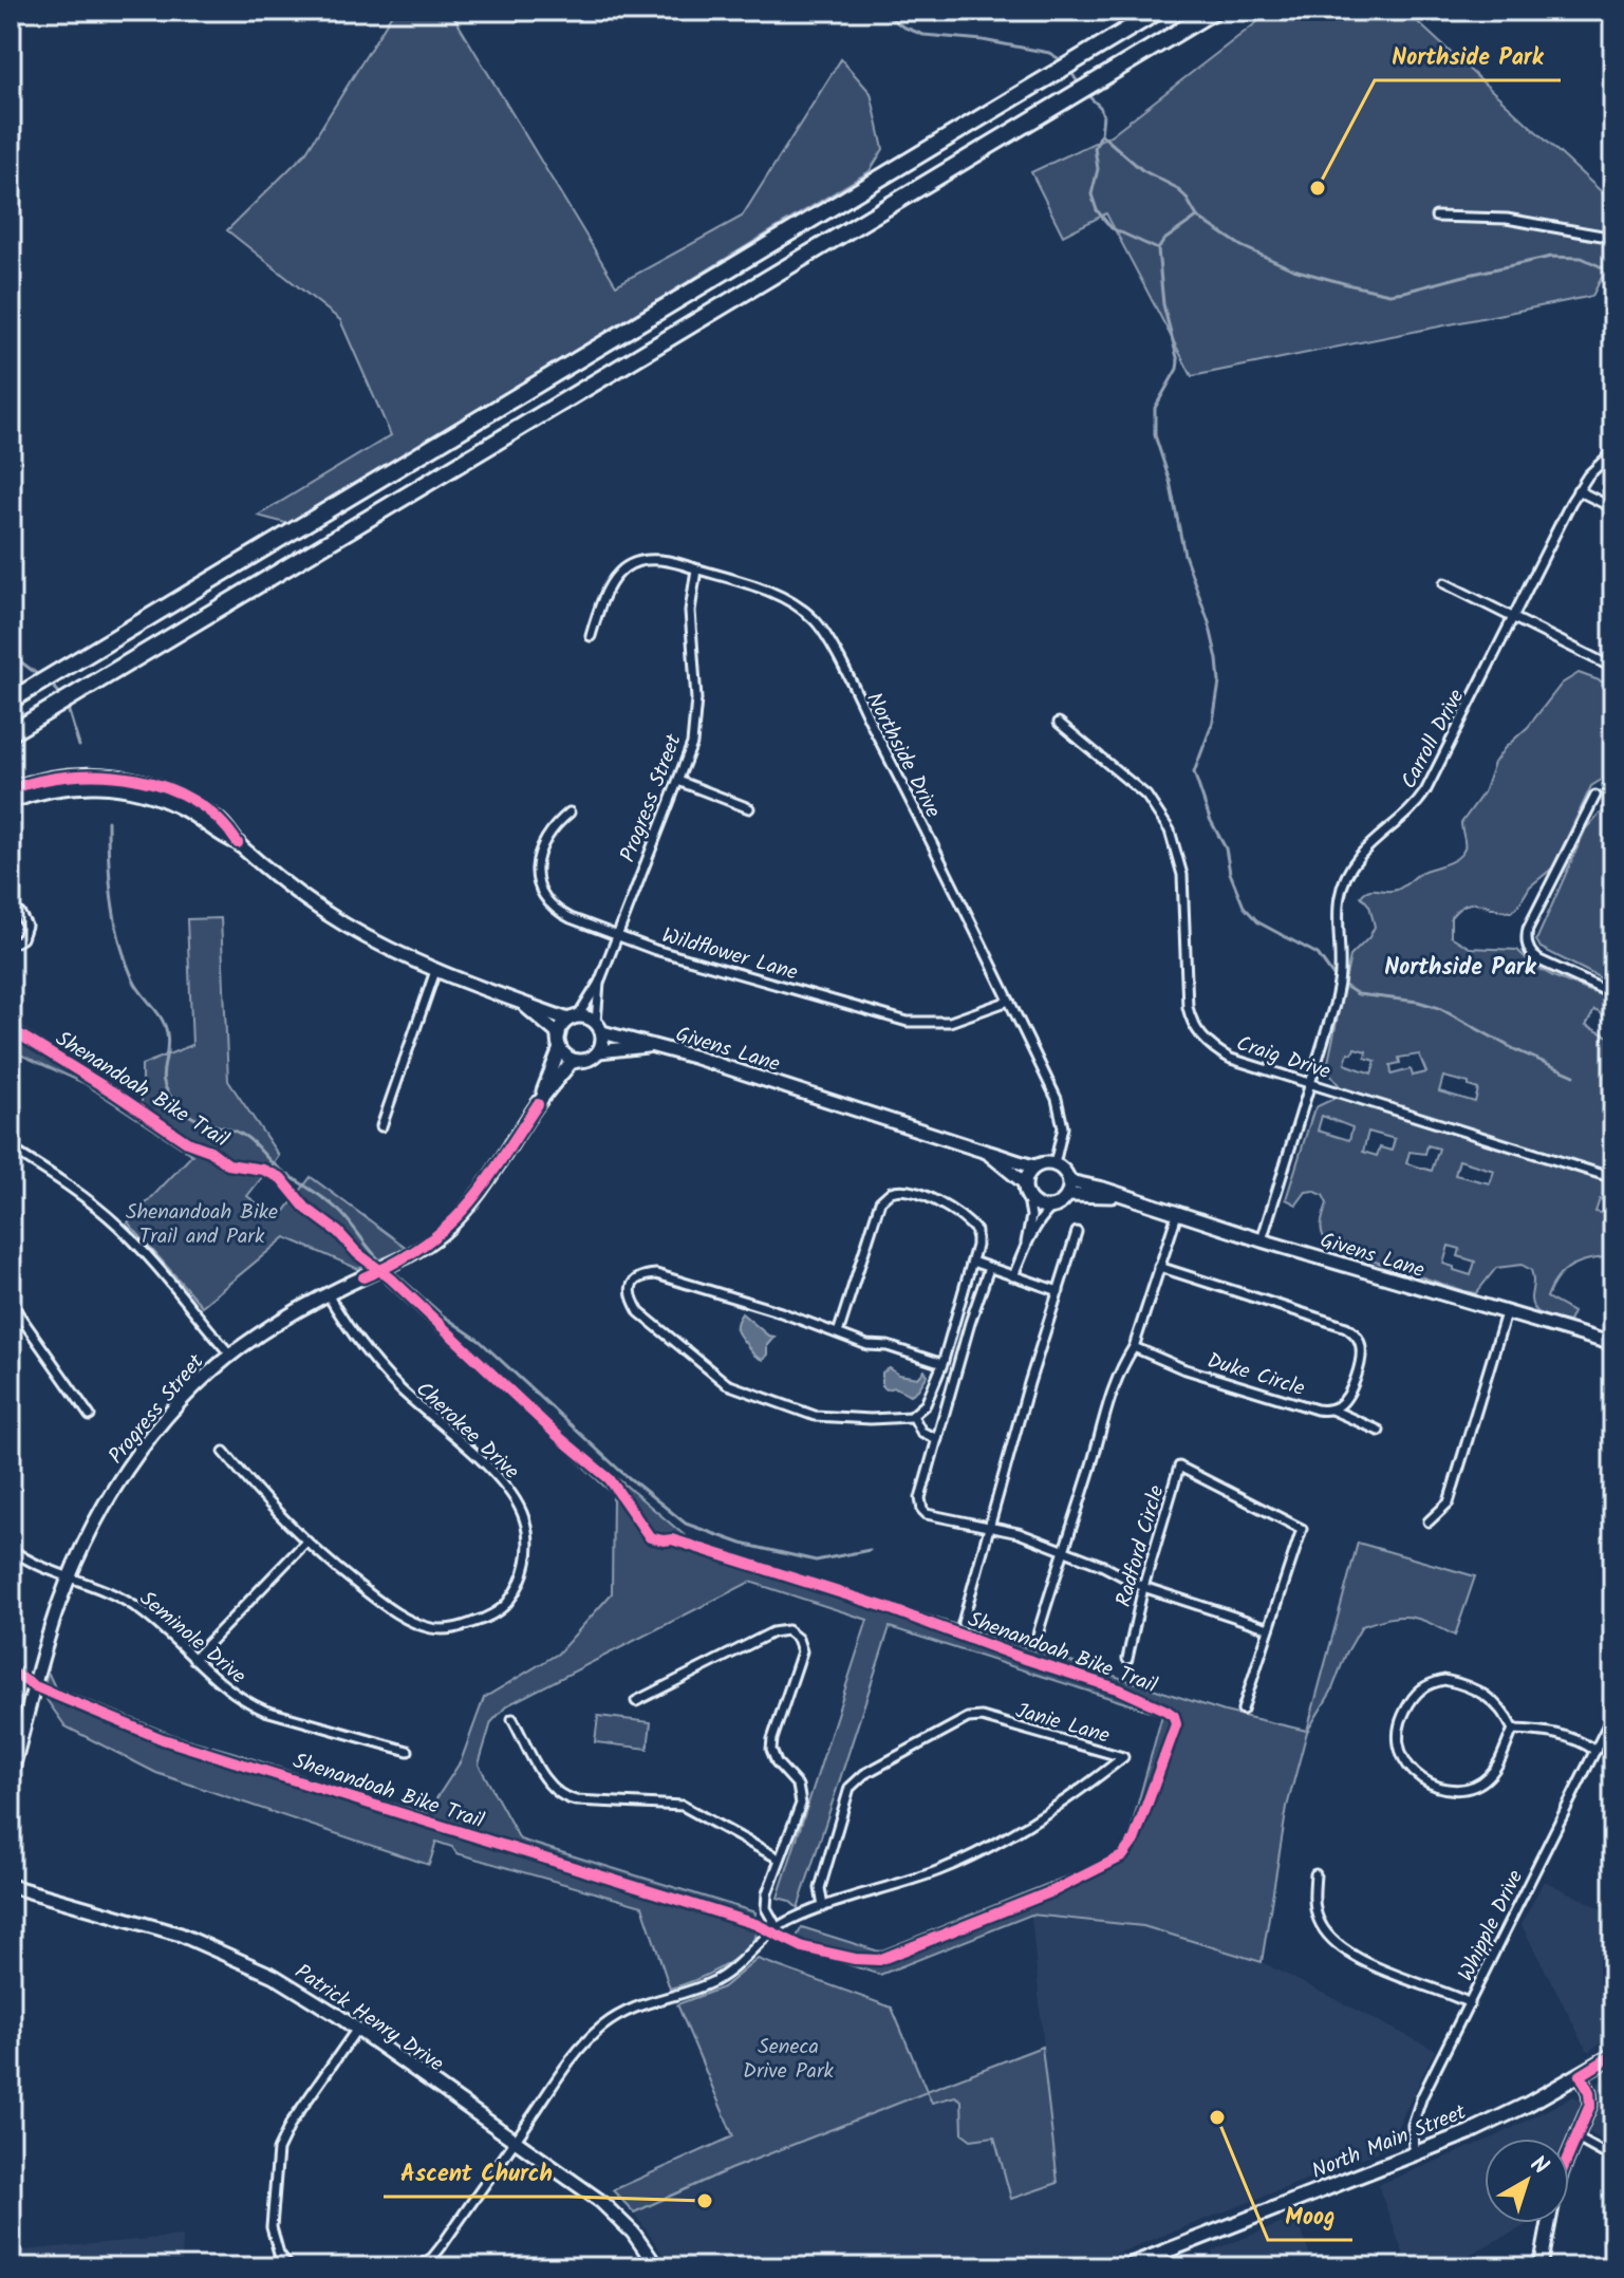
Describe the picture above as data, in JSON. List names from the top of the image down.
{
  "streets": {
    "main road": ["North Main Street"],
    "street": [
      "Carroll Drive",
      "Northside Drive",
      "Progress Street",
      "Wildflower Lane",
      "Givens Lane",
      "Craig Drive",
      "Duke Circle",
      "Cherokee Drive",
      "Radford Circle",
      "Seminole Drive",
      "Janie Lane",
      "Whipple Drive",
      "Patrick Henry Drive"
    ],
    "cycle path": ["Shenandoah Bike Trail"]
  },
  "crossings": [
    ["Carroll Drive", "Givens Lane"],
    ["Carroll Drive", "Craig Drive"],
    ["Northside Drive", "Progress Street"],
    ["Northside Drive", "Wildflower Lane"],
    ["Northside Drive", "Givens Lane"],
    ["Progress Street", "Wildflower Lane"],
    ["Progress Street", "Givens Lane"],
    ["Progress Street", "Cherokee Drive"],
    ["Progress Street", "Seminole Drive"],
    ["Whipple Drive", "North Main Street"]
  ],
  "districts": ["Northside Park"],
  "parks": ["Shenandoah Bike Trail and Park", "Seneca Drive Park"],
  "places": ["Northside Park", "Moog", "Ascent Church"],
  "north": "top right"
}
